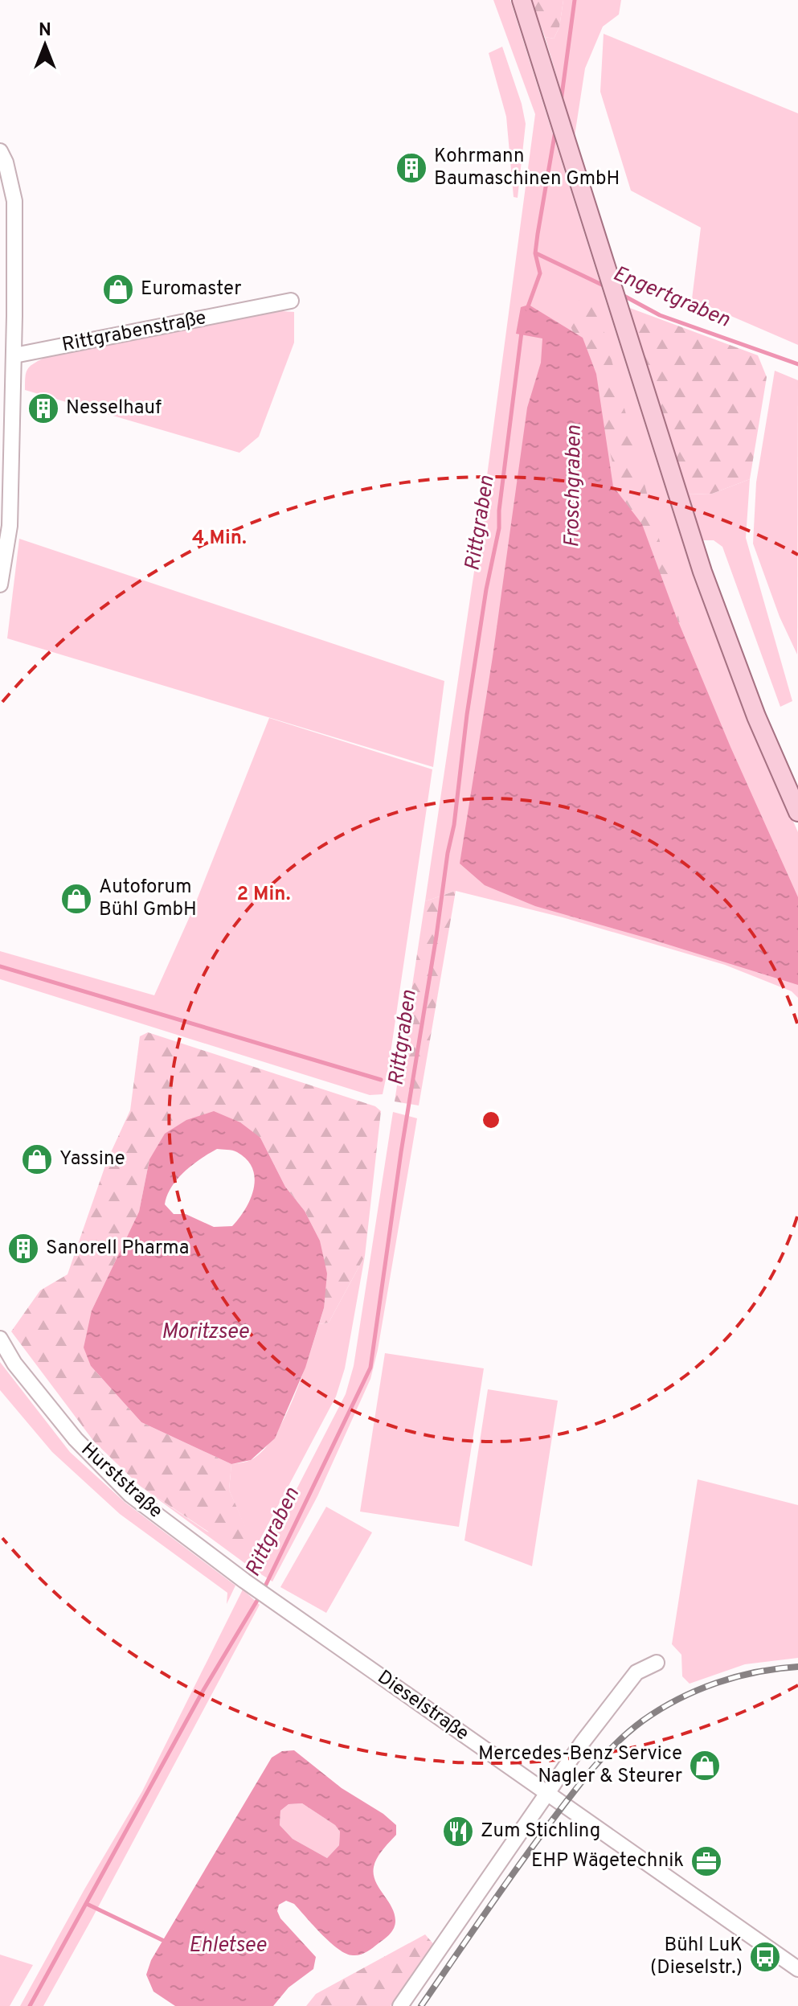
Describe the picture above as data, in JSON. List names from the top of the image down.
{
  "streets": {
    "street": ["Rittgrabenstraße", "Hurststraße", "Dieselstraße"]
  },
  "crossings": [
    ["Hurststraße", "Dieselstraße"]
  ],
  "water": [
    "Engertgraben",
    "Froschgraben",
    "Rittgraben",
    "Moritzsee",
    "Ehletsee"
  ],
  "places": {
    "building": ["Kohrmann Baumaschinen GmbH", "Nesselhauf", "Sanorell Pharma"],
    "shop": [
      "Euromaster",
      "Autoforum Bühl GmbH",
      "Yassine",
      "Mercedes-Benz Service Nagler & Steurer"
    ],
    "restaurant": ["Zum Stichling"],
    "office": ["EHP Wägetechnik"],
    "bus stop": ["Bühl LuK (Dieselstr.)"]
  },
  "north": "top",
  "rings": ["4 Min.", "2 Min."]
}
